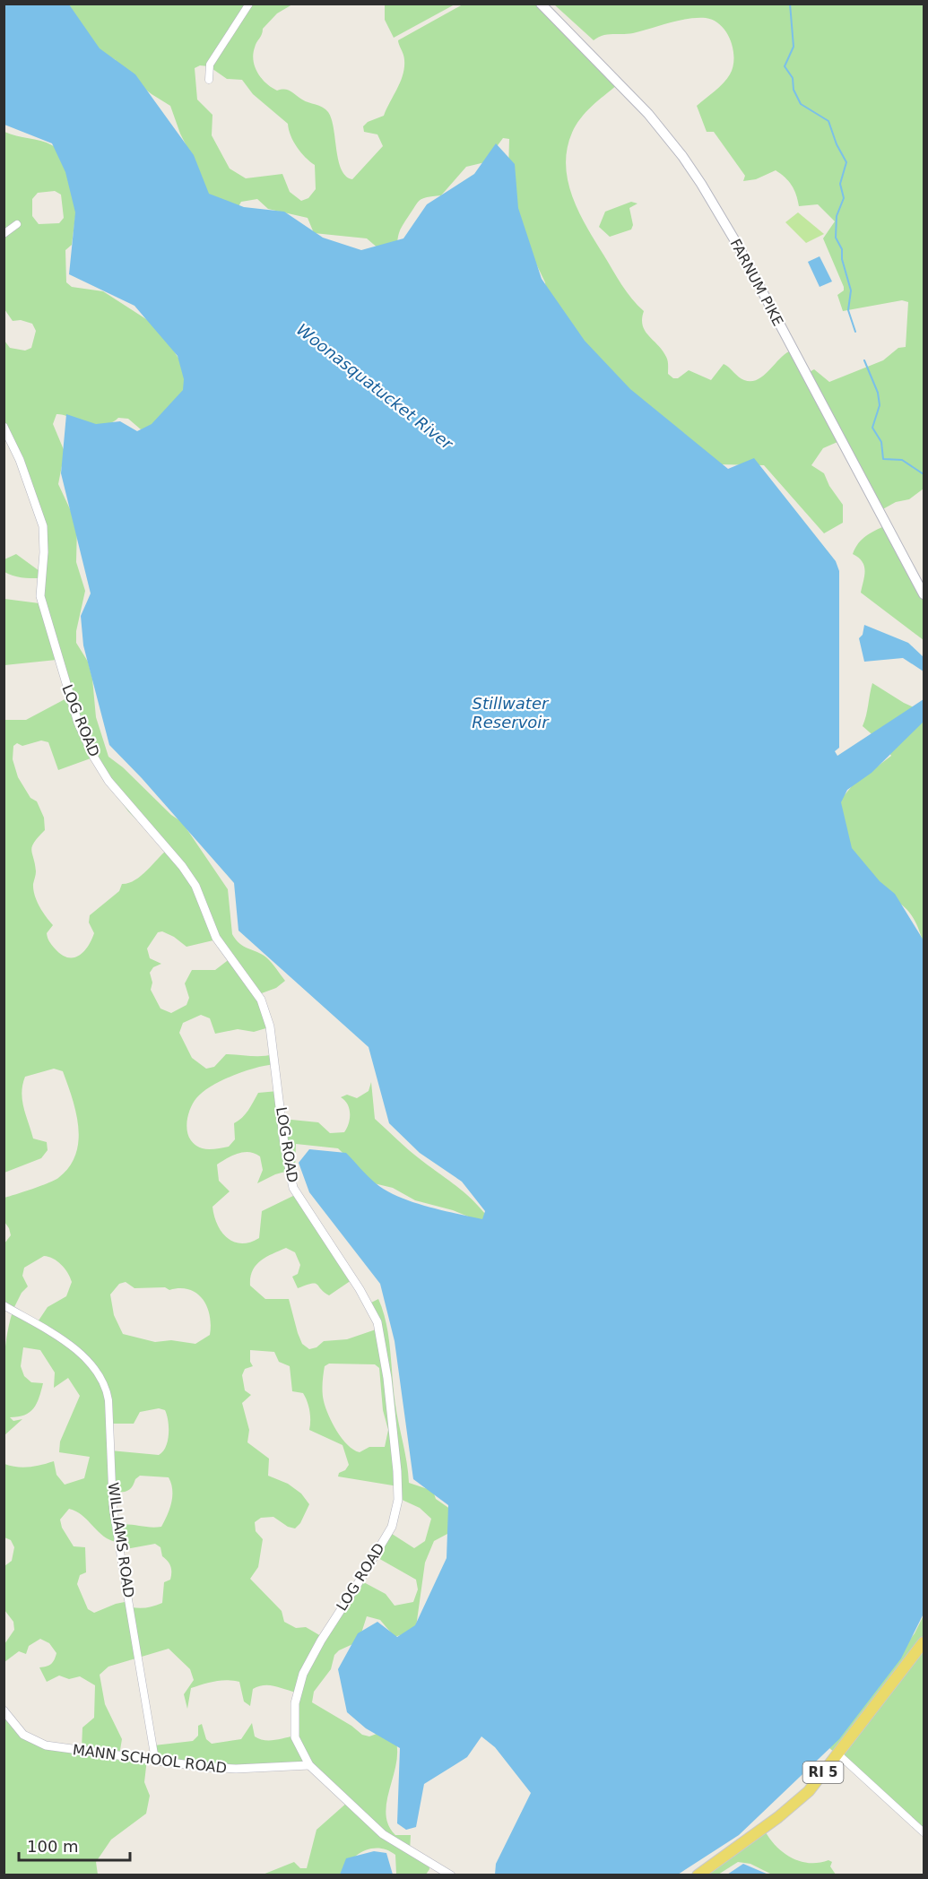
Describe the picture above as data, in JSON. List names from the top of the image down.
{
  "streets": {
    "main road": ["FARNUM PIKE", "RI 5"],
    "street": ["LOG ROAD", "WILLIAMS ROAD", "MANN SCHOOL ROAD"]
  },
  "crossings": [
    ["LOG ROAD", "MANN SCHOOL ROAD"],
    ["WILLIAMS ROAD", "MANN SCHOOL ROAD"]
  ],
  "water": ["Woonasquatucket River", "Stillwater Reservoir"],
  "scale_bar": "100 m"
}
